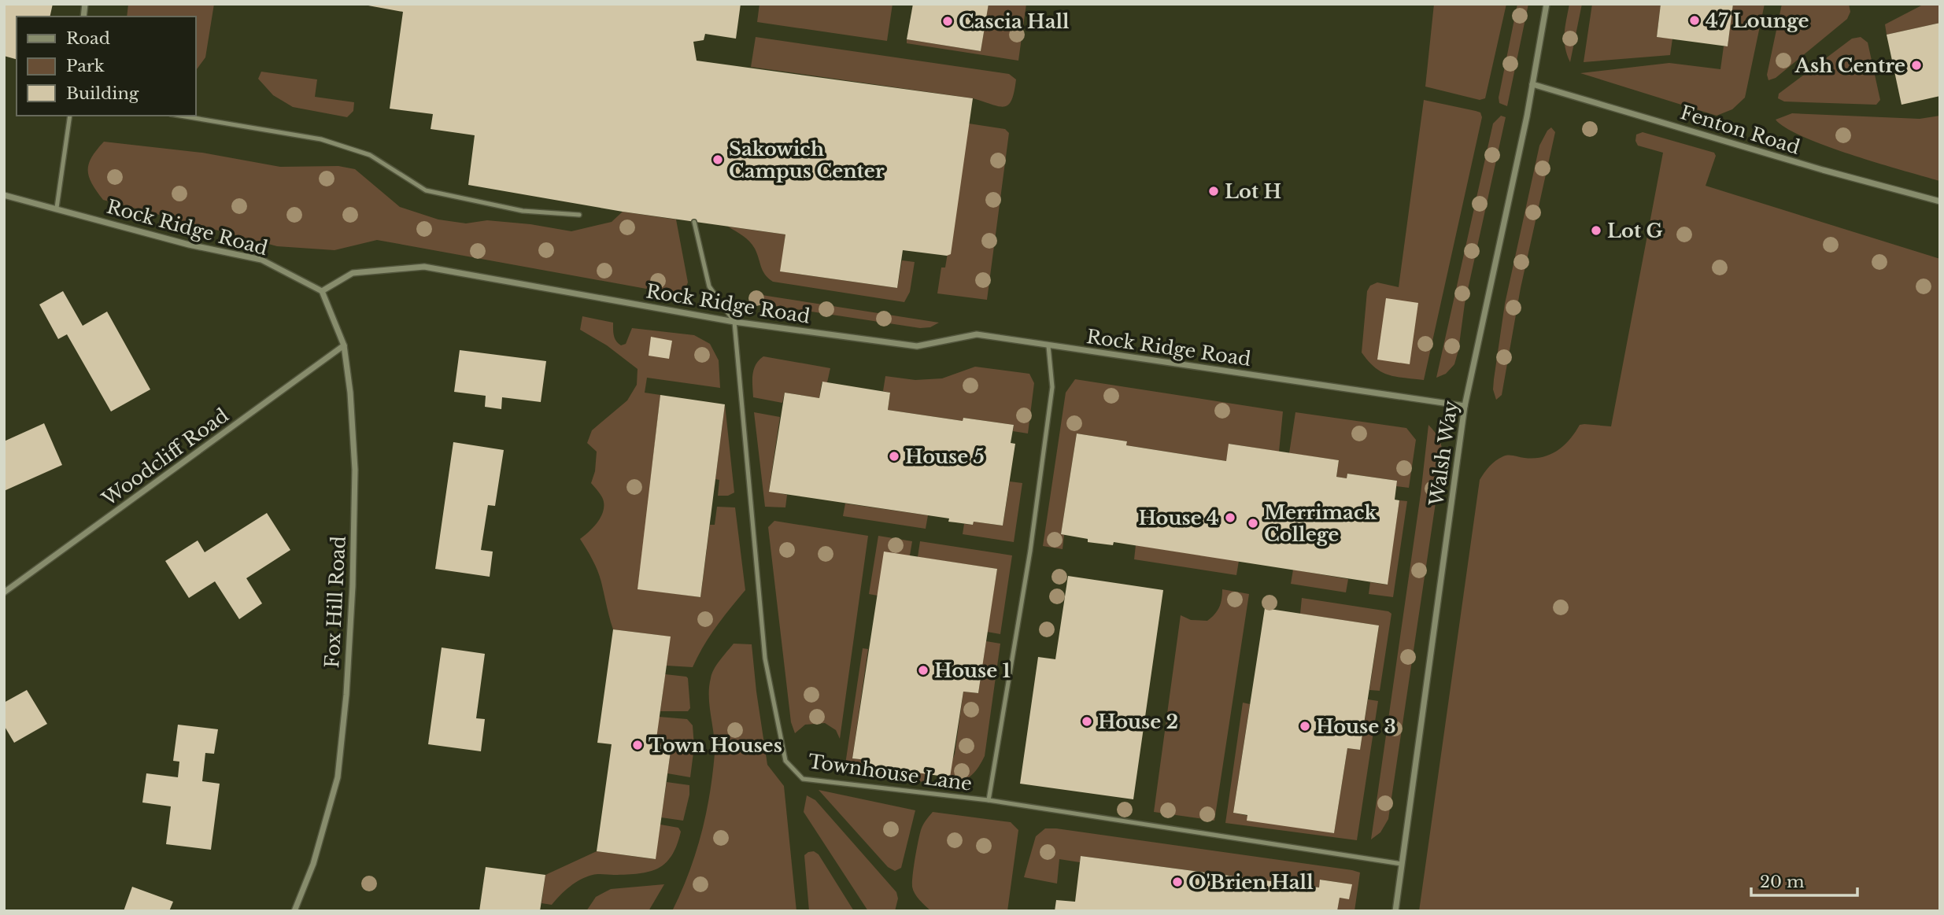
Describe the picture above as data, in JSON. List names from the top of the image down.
{
  "streets": {
    "street": [
      "Fenton Road",
      "Rock Ridge Road",
      "Walsh Way",
      "Woodcliff Road",
      "Fox Hill Road"
    ],
    "lane": ["Townhouse Lane"]
  },
  "crossings": [
    ["Fenton Road", "Walsh Way"],
    ["Rock Ridge Road", "Walsh Way"],
    ["Rock Ridge Road", "Fox Hill Road"],
    ["Rock Ridge Road", "Townhouse Lane"],
    ["Walsh Way", "Townhouse Lane"],
    ["Woodcliff Road", "Fox Hill Road"]
  ],
  "places": [
    "47 Lounge",
    "Cascia Hall",
    "Ash Centre",
    "Sakowich Campus Center",
    "Lot H",
    "Lot G",
    "House 5",
    "House 4",
    "Merrimack College",
    "House 1",
    "House 2",
    "House 3",
    "Town Houses",
    "O'Brien Hall"
  ],
  "legend": ["Road", "Park", "Building"],
  "scale_bar": "20 m"
}
